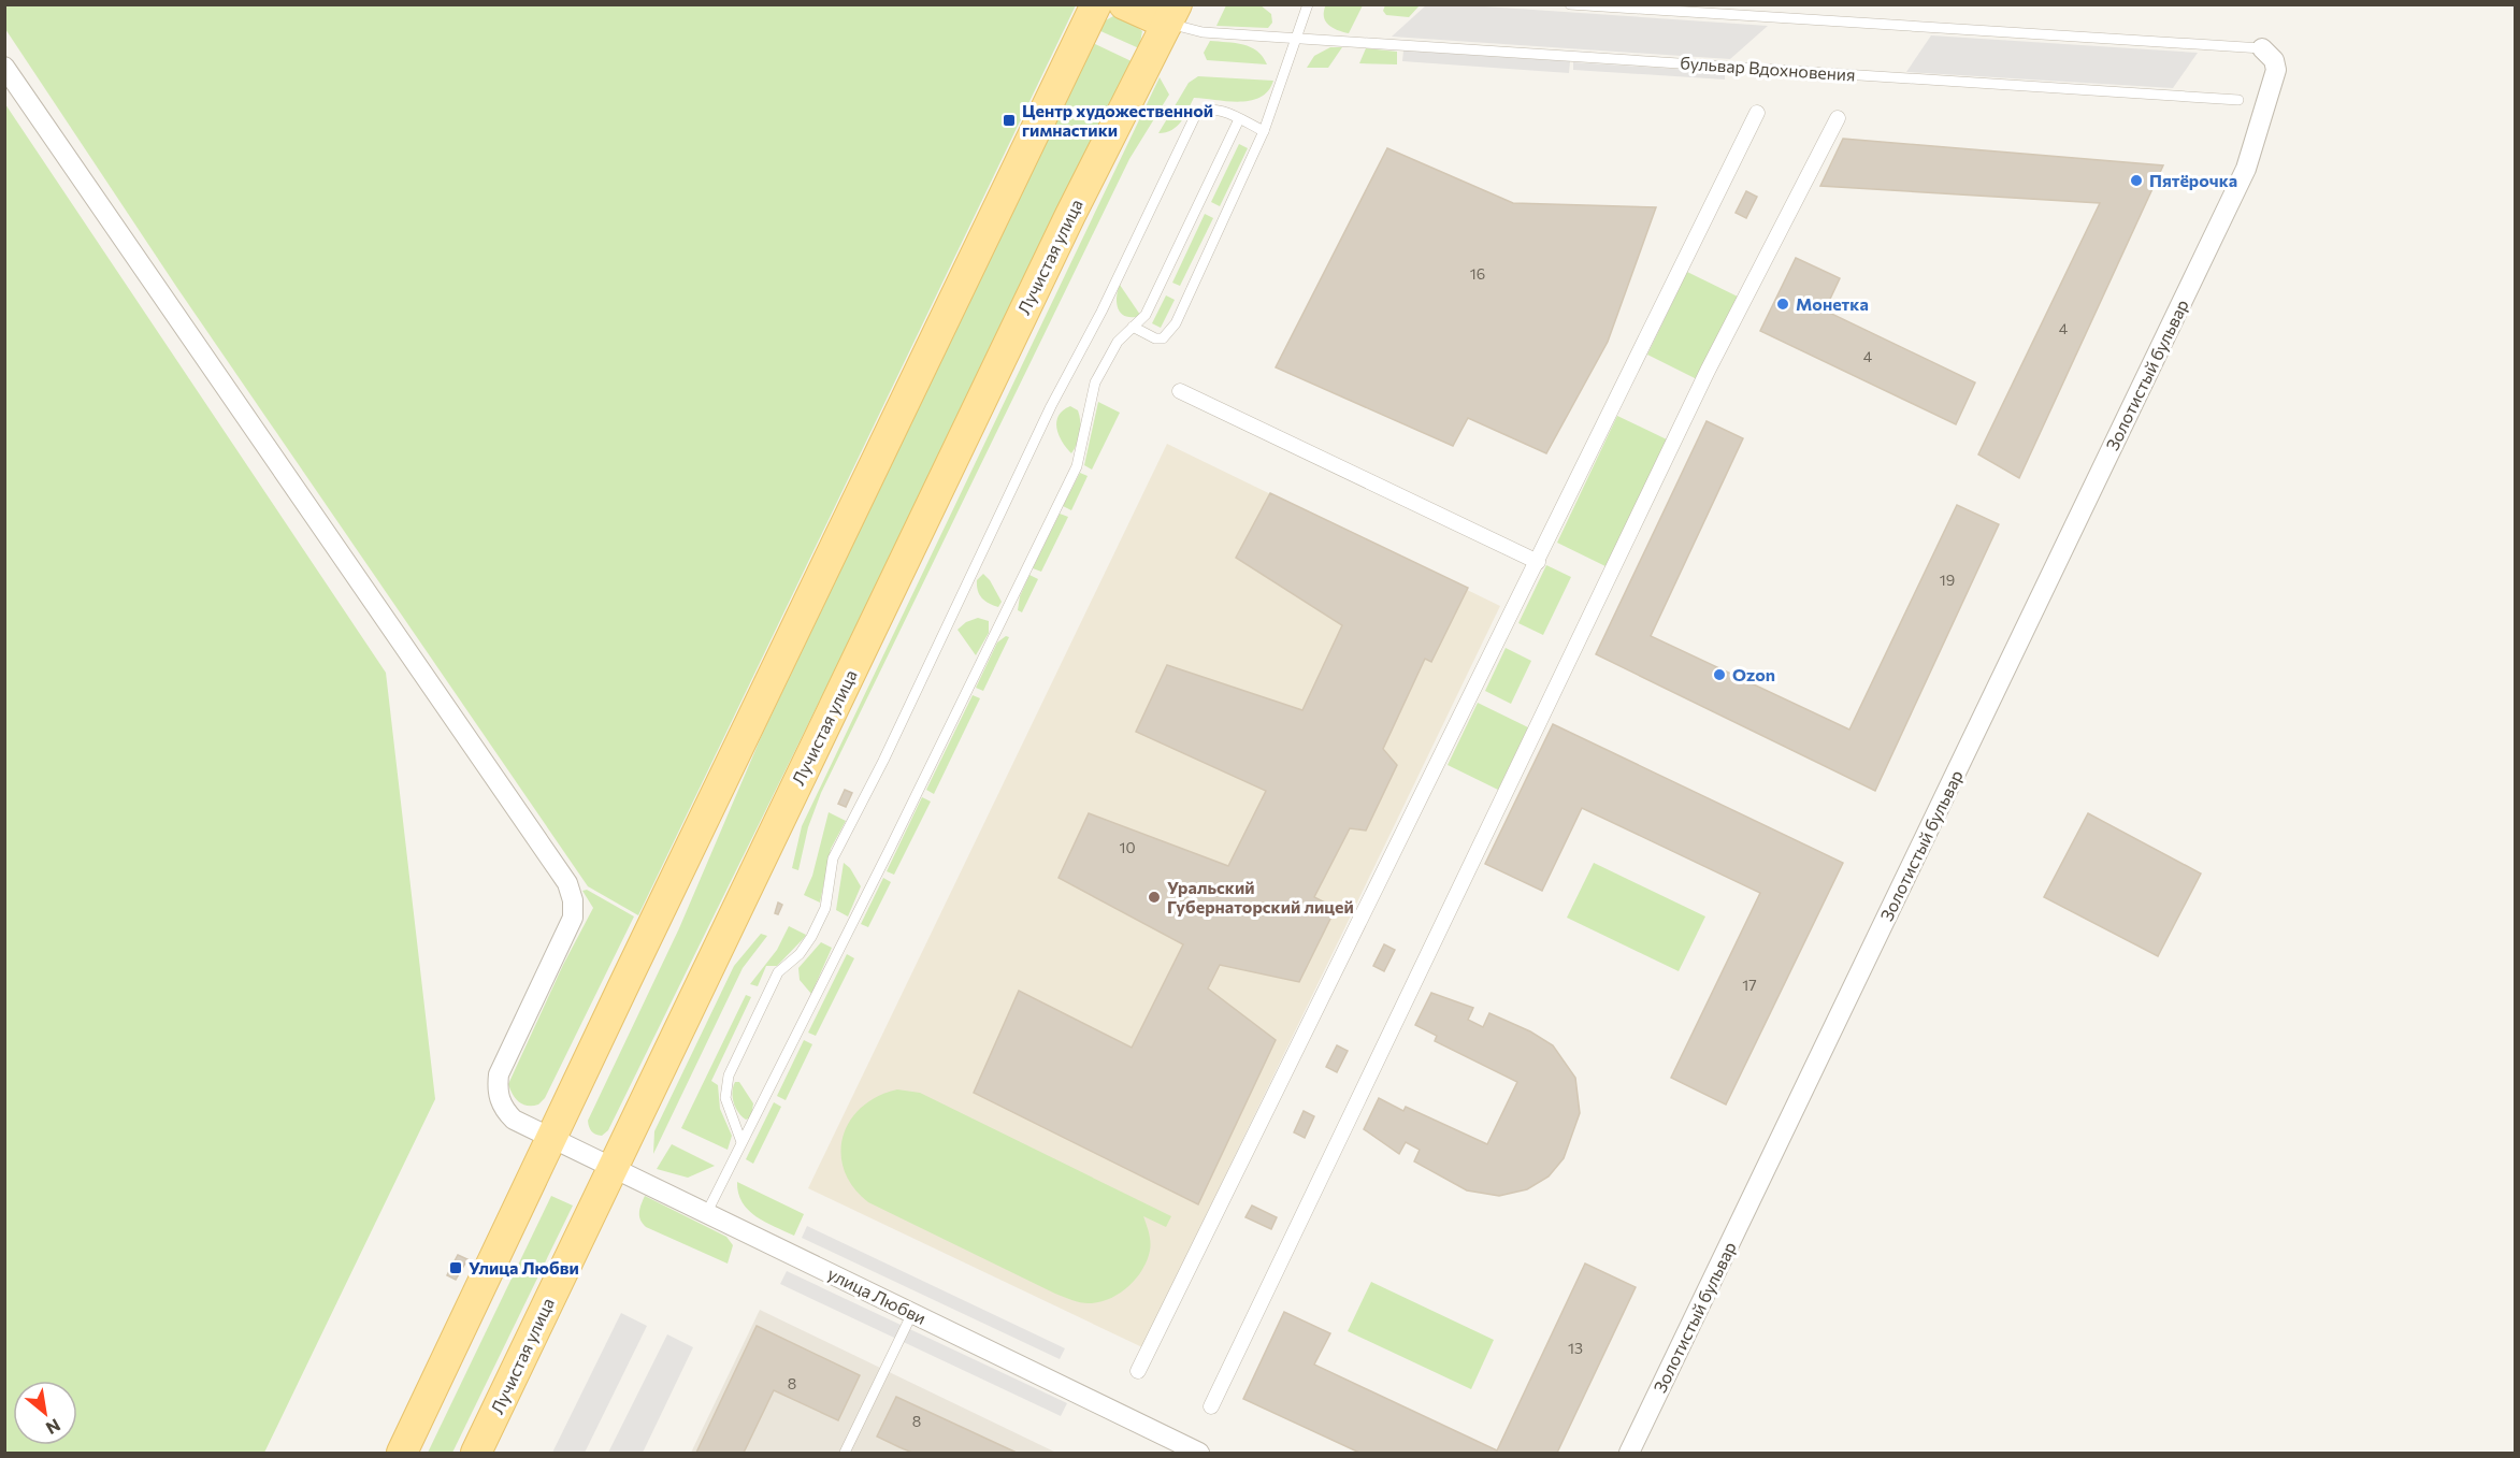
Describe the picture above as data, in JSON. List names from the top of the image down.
{
  "streets": {
    "main road": ["Лучистая улица"],
    "street": ["Золотистый бульвар", "улица Любви"],
    "lane": ["бульвар Вдохновения"]
  },
  "crossings": [
    ["бульвар Вдохновения", "Лучистая улица"],
    ["Лучистая улица", "улица Любви"]
  ],
  "places": {
    "transit": ["Центр художественной гимнастики", "Улица Любви"],
    "other": [
      "Пятёрочка",
      "Монетка",
      "Ozon",
      "Уральский Губернаторский лицей"
    ]
  },
  "house_numbers": [
    "16",
    "4",
    "4",
    "19",
    "10",
    "17",
    "13",
    "8",
    "8"
  ],
  "north": "bottom right"
}
